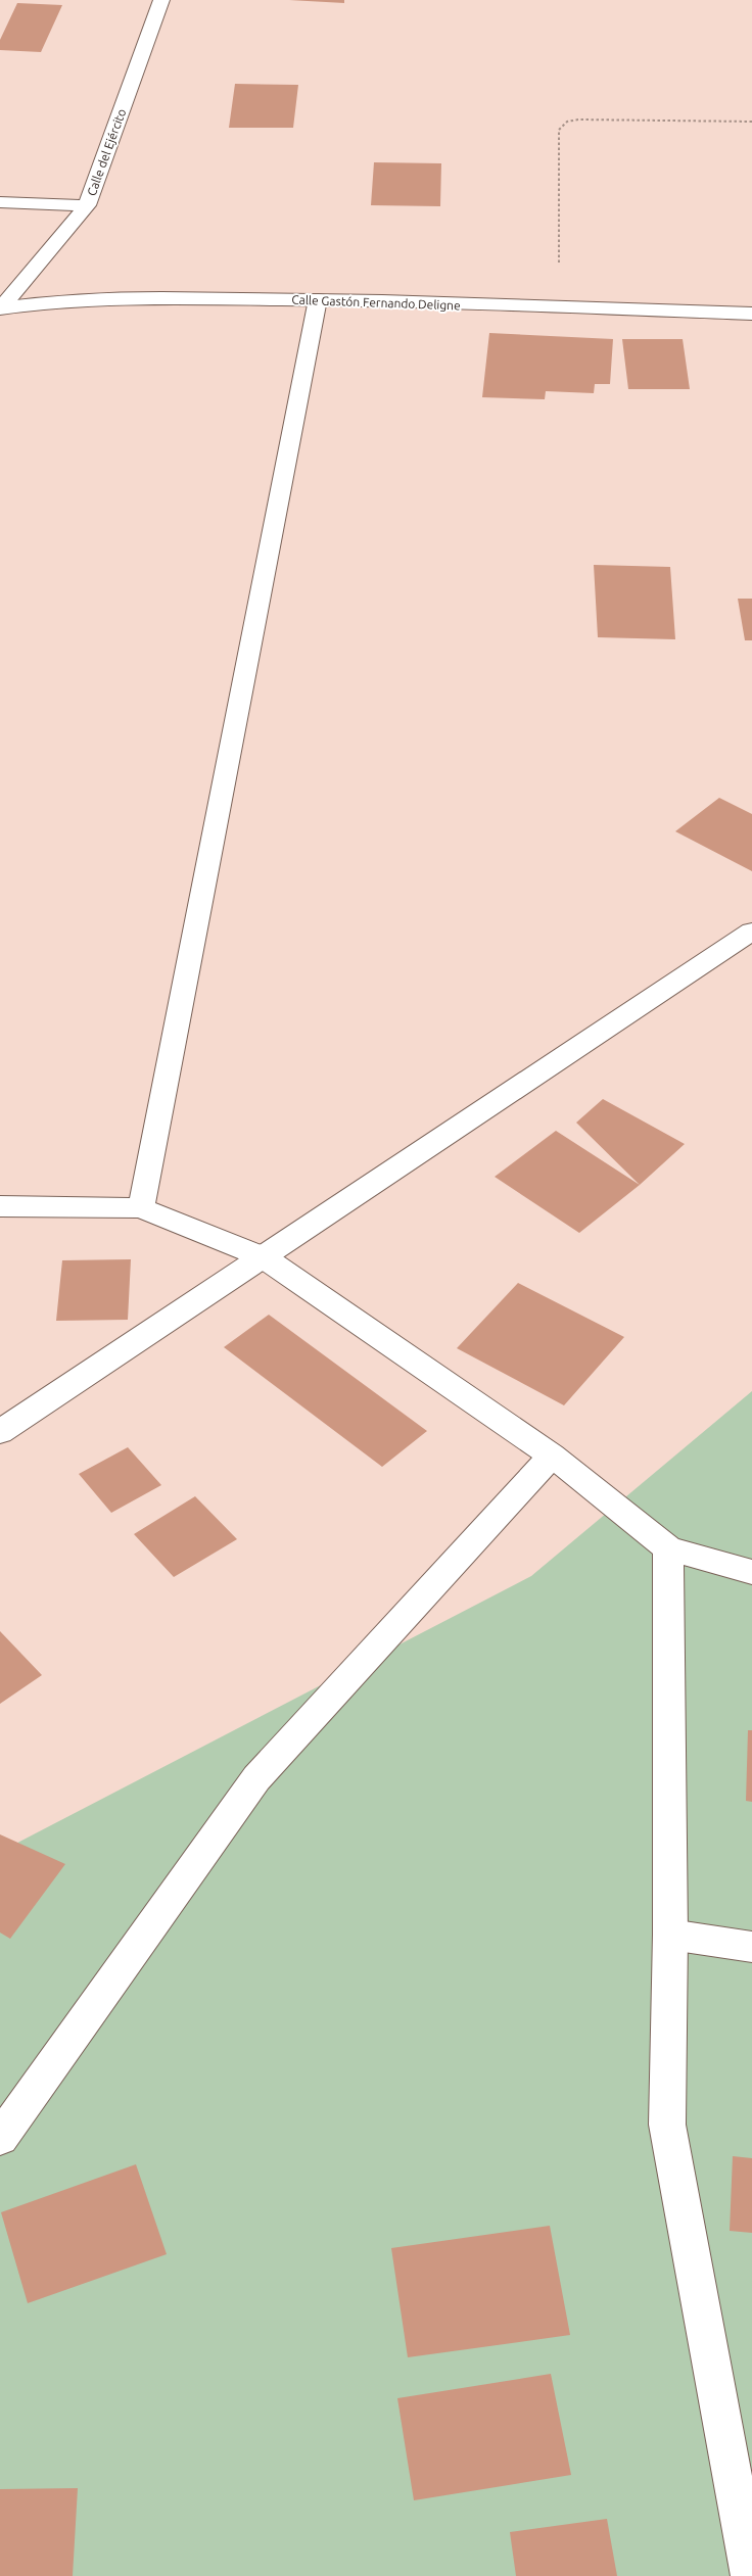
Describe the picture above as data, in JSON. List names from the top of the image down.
{
  "streets": {
    "street": ["Calle del Ejército", "Calle Gastón Fernando Deligne"]
  },
  "crossings": [
    ["Calle del Ejército", "Calle Gastón Fernando Deligne"]
  ]
}
